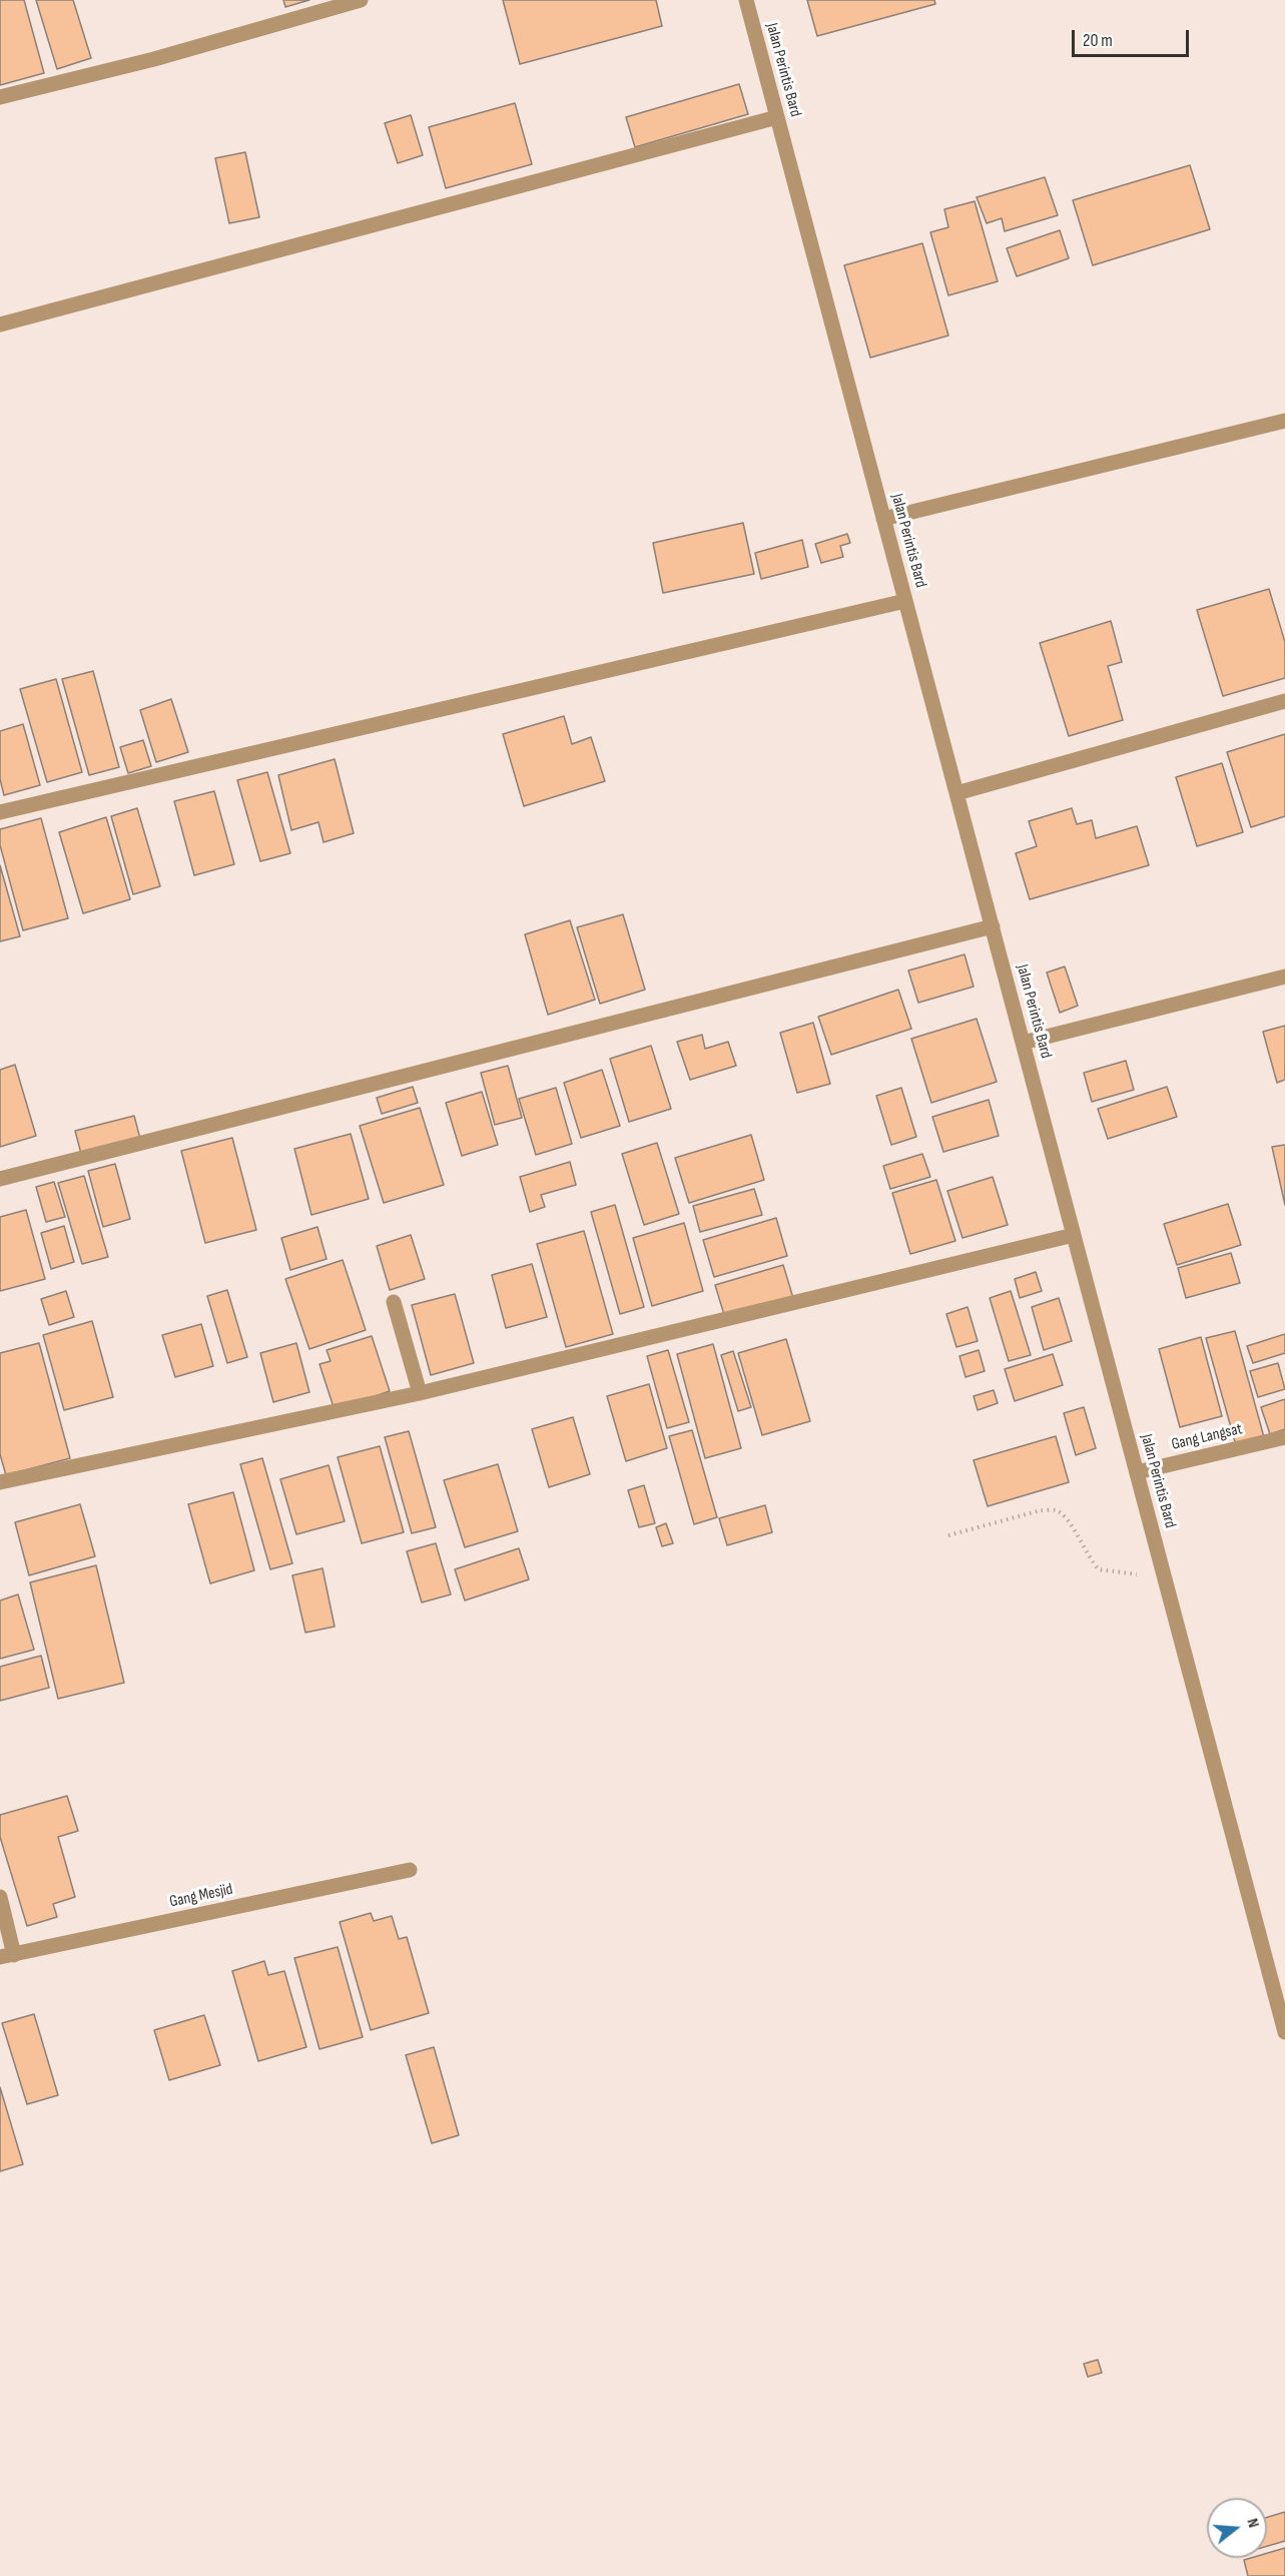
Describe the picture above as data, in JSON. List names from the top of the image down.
{
  "streets": {
    "street": ["Jalan Perintis Bard", "Gang Langsat", "Gang Mesjid"]
  },
  "crossings": [
    ["Jalan Perintis Bard", "Gang Langsat"]
  ],
  "scale_bar": "20 m",
  "north": "right"
}
